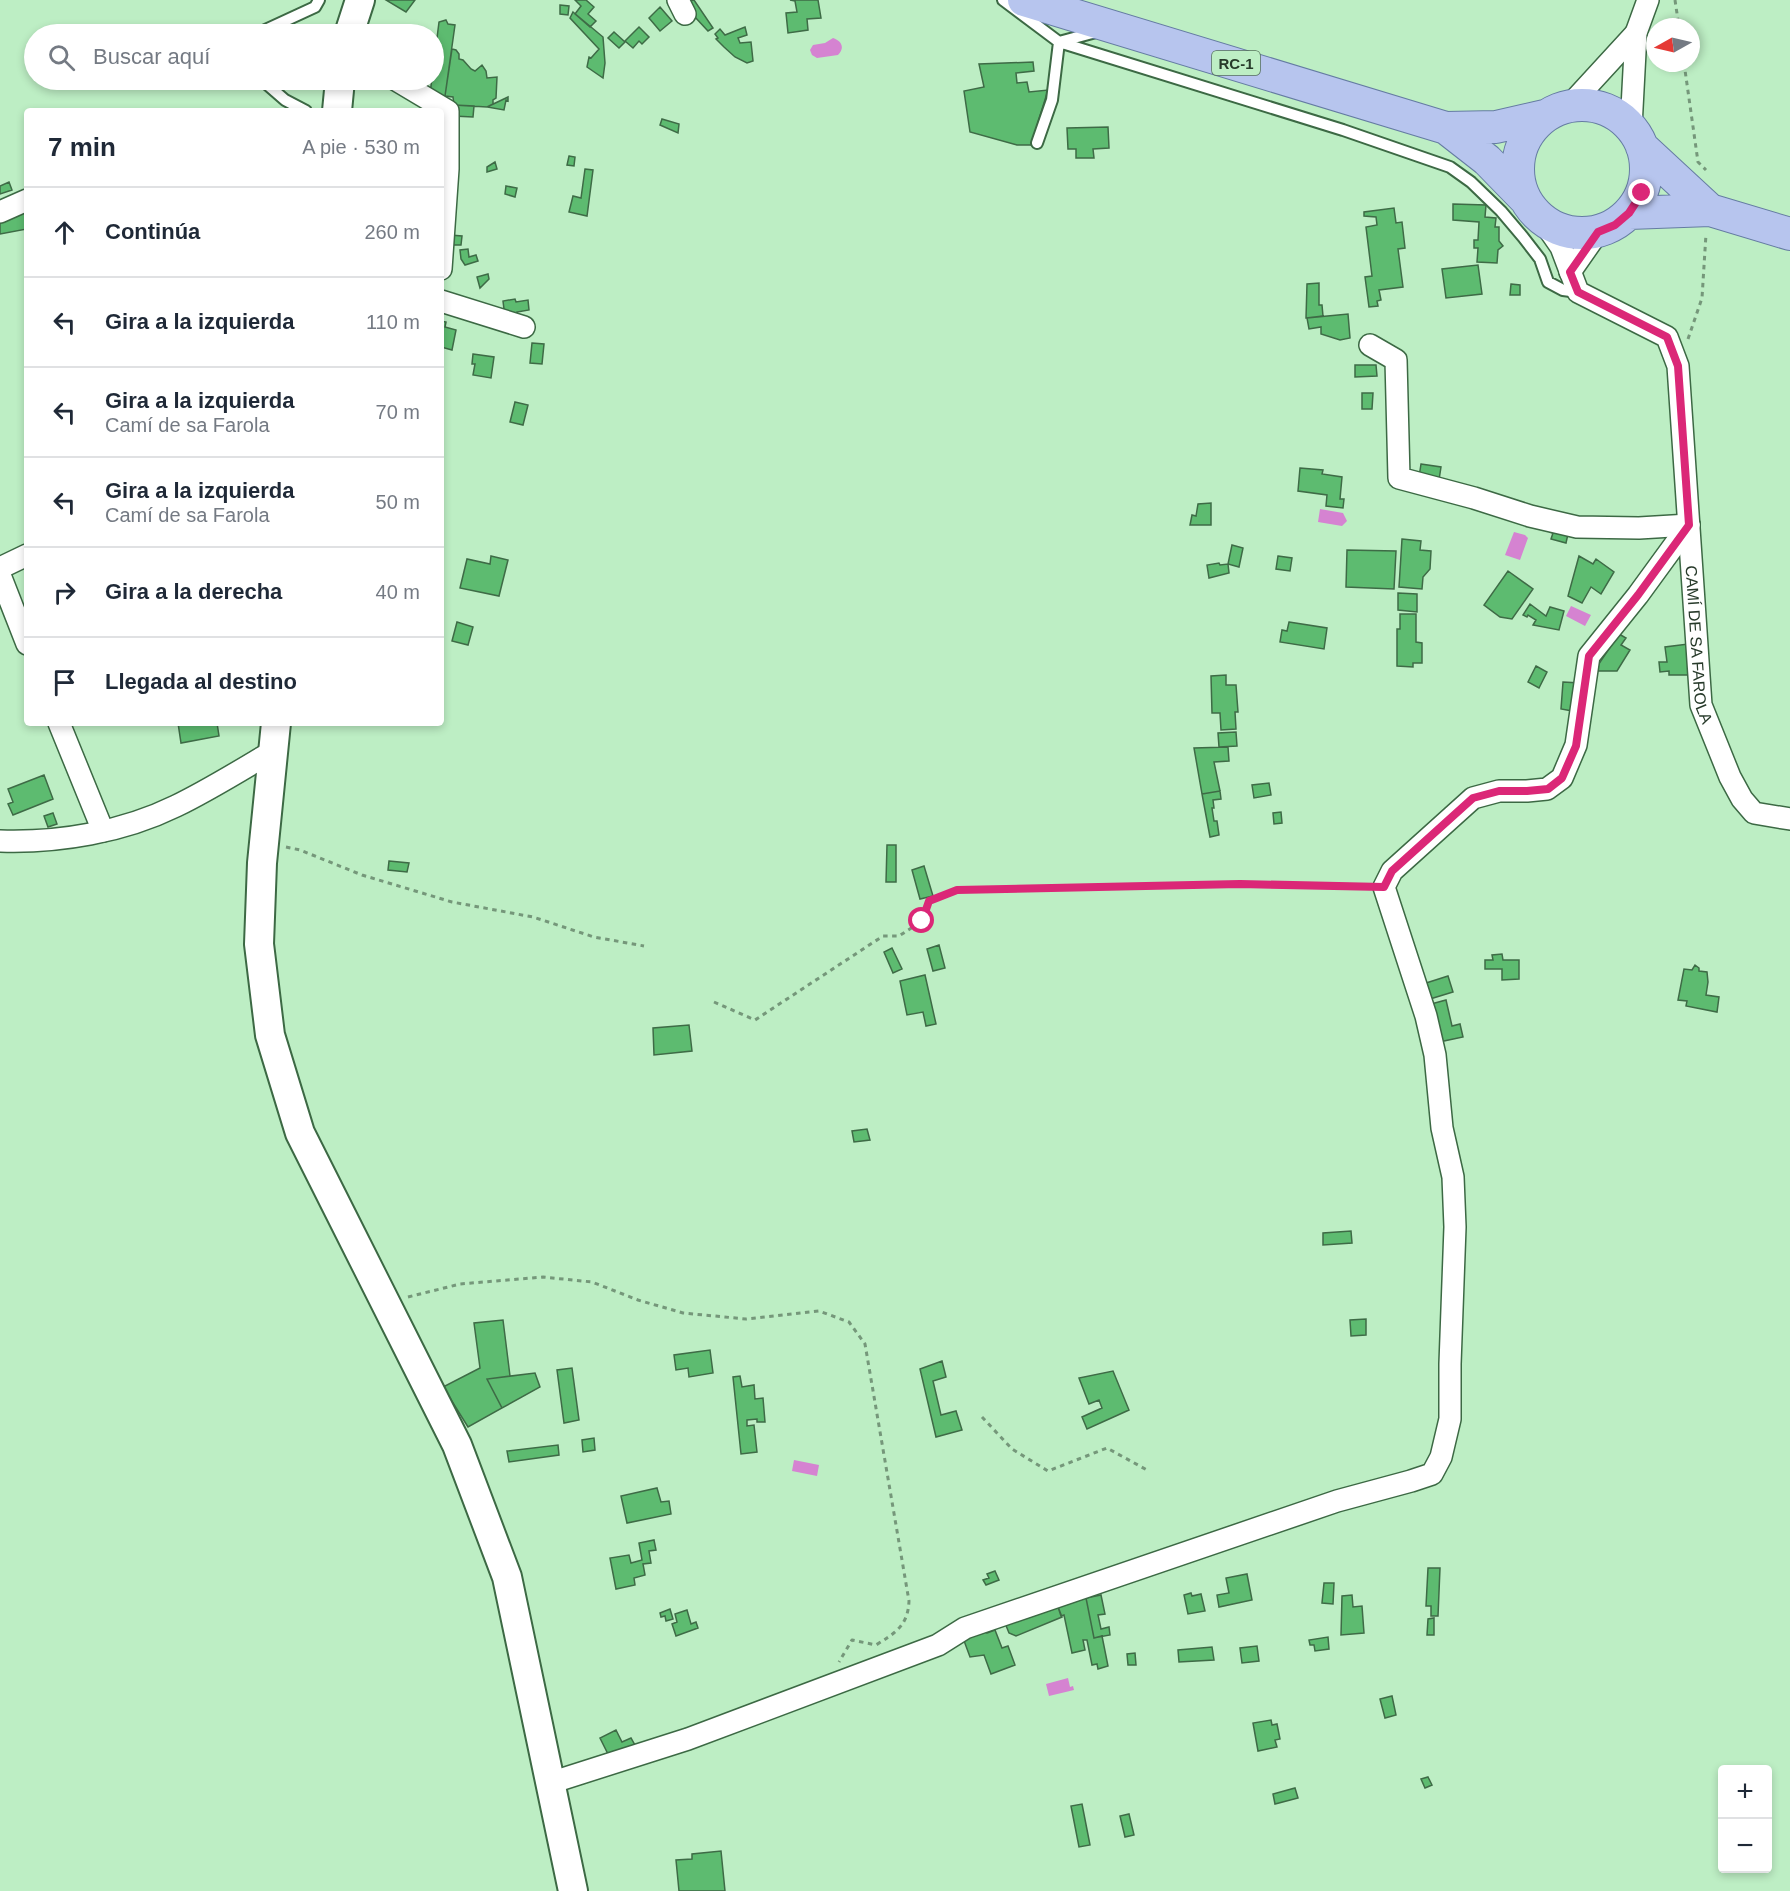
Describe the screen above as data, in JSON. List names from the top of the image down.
{
  "streets": {
    "main road": ["RC-1"],
    "street": ["CAMÍ DE SA FAROLA"]
  },
  "north": "left",
  "page": {
    "search": "Buscar aquí",
    "heading": ["7 min", "A pie · 530 m"],
    "list": [
      ["Continúa", "260 m"],
      ["Gira a la izquierda", "110 m"],
      ["Gira a la izquierda", "Camí de sa Farola", "70 m"],
      ["Gira a la izquierda", "Camí de sa Farola", "50 m"],
      ["Gira a la derecha", "40 m"],
      "Llegada al destino"
    ],
    "map_buttons": ["+", "−"]
  }
}
